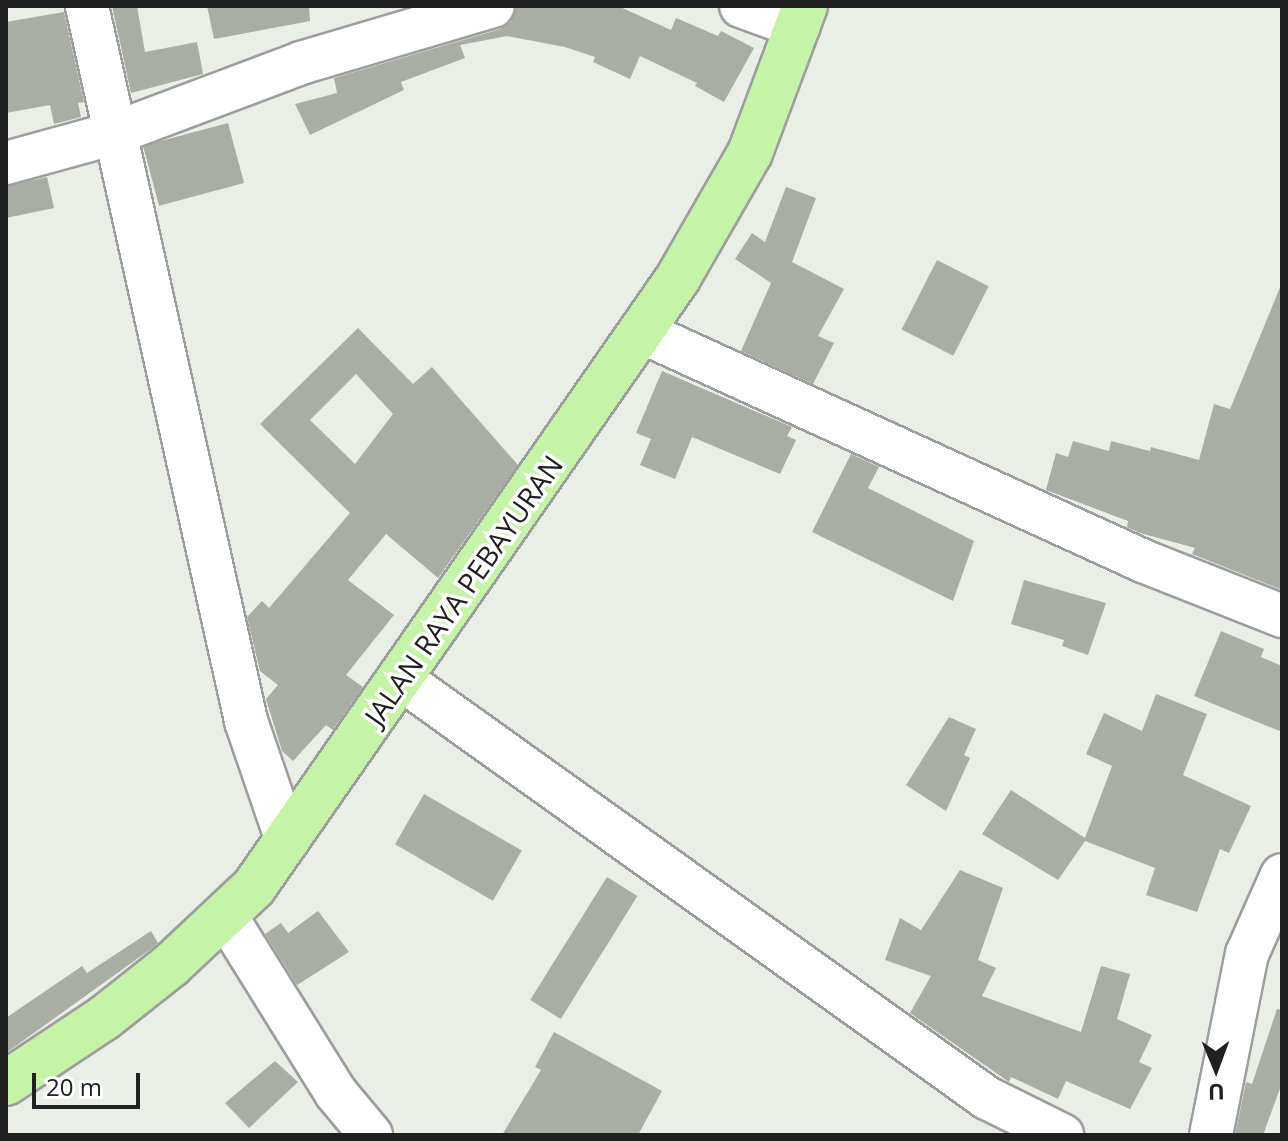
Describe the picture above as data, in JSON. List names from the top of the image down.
{
  "streets": {
    "main road": ["JALAN RAYA PEBAYURAN"]
  },
  "scale_bar": "20 m",
  "north": "bottom"
}
